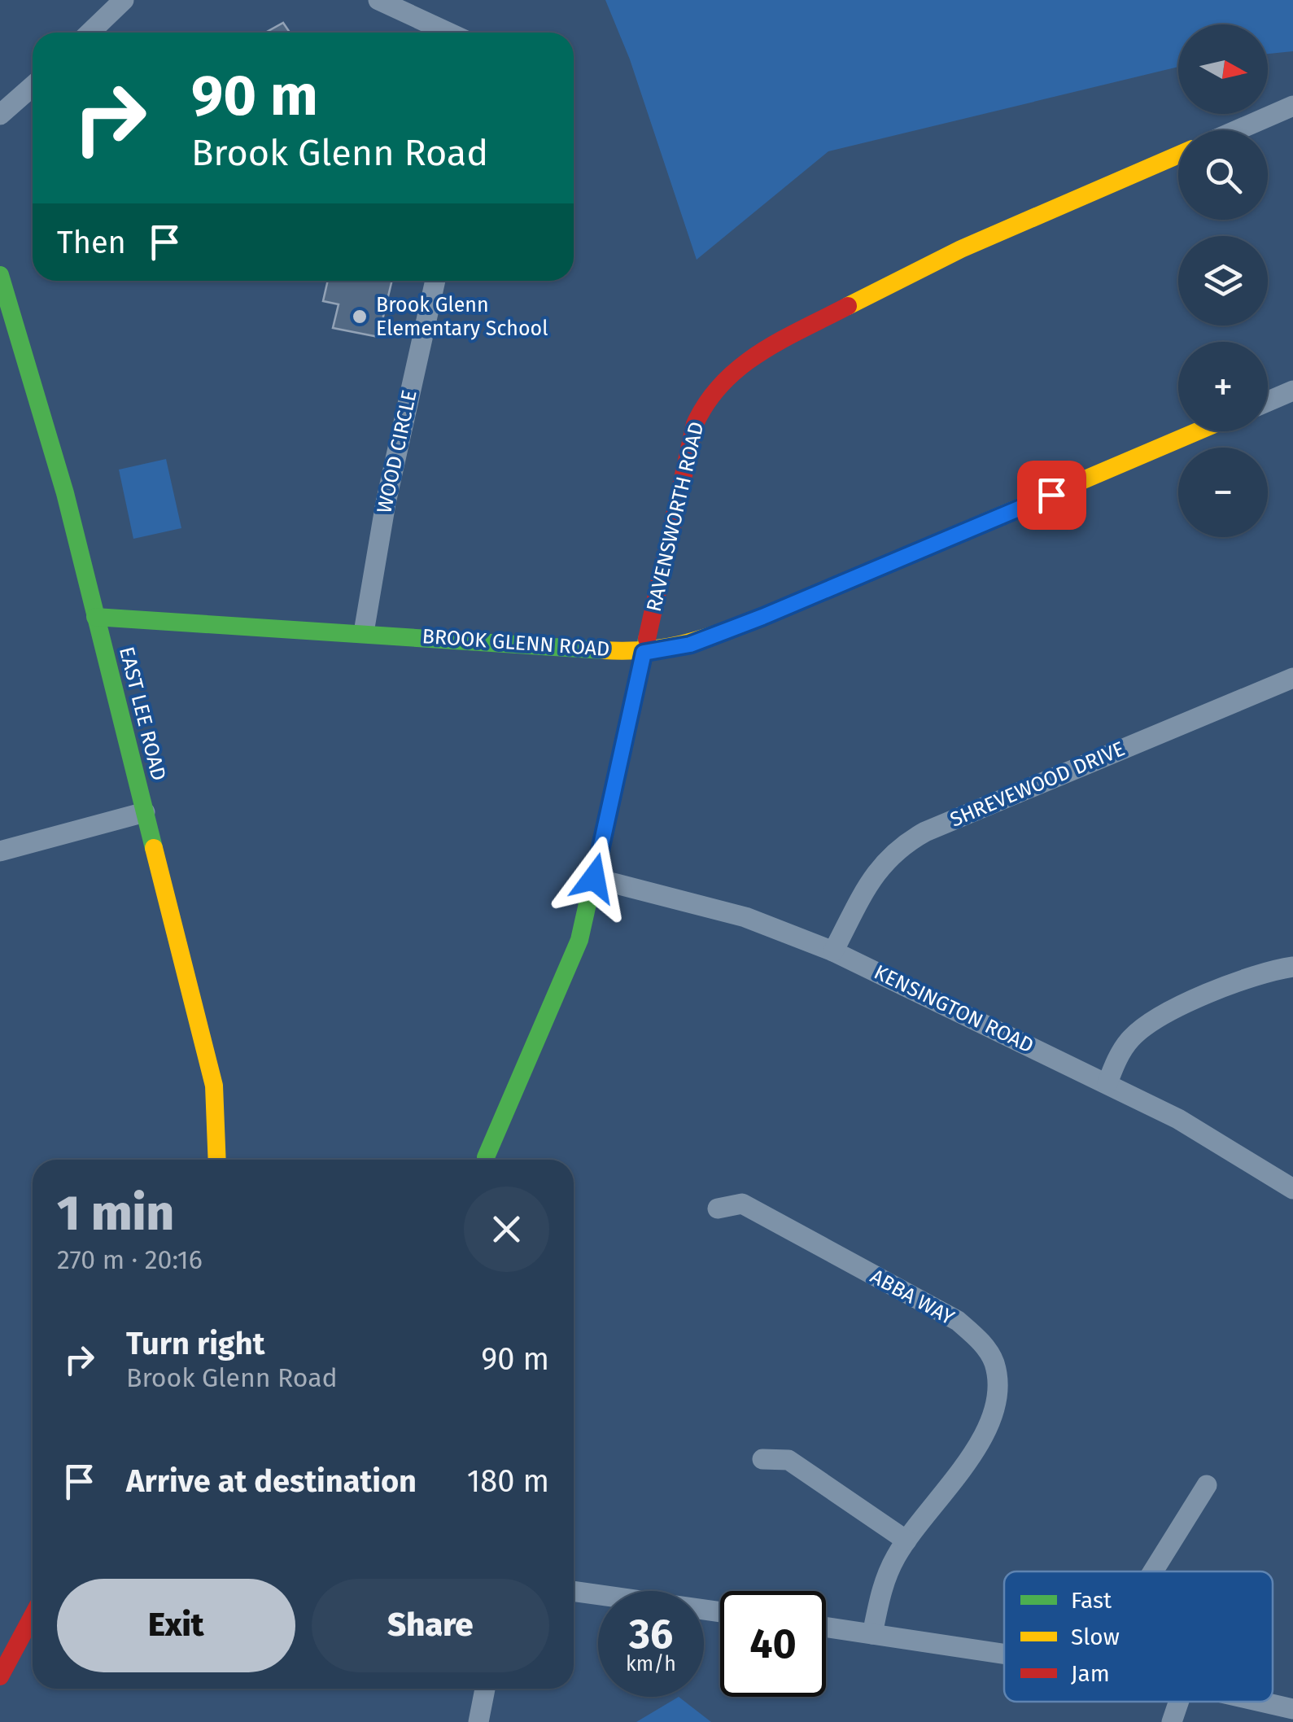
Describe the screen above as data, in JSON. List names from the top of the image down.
{
  "streets": {
    "street": [
      "WOOD CIRCLE",
      "RAVENSWORTH ROAD",
      "BROOK GLENN ROAD",
      "EAST LEE ROAD",
      "SHREVEWOOD DRIVE",
      "KENSINGTON ROAD",
      "ABBA WAY"
    ]
  },
  "crossings": [
    ["WOOD CIRCLE", "BROOK GLENN ROAD"],
    ["RAVENSWORTH ROAD", "BROOK GLENN ROAD"],
    ["RAVENSWORTH ROAD", "KENSINGTON ROAD"],
    ["BROOK GLENN ROAD", "EAST LEE ROAD"],
    ["SHREVEWOOD DRIVE", "KENSINGTON ROAD"]
  ],
  "places": ["Brook Glenn Elementary School"],
  "legend": ["Fast", "Slow", "Jam"],
  "north": "right",
  "page": {
    "map_buttons": ["+", "−"],
    "turn": ["90 m", "Brook Glenn Road"],
    "then": "Then",
    "heading": ["1 min", "270 m · 20:16"],
    "list": [
      {
        "name": "Turn right",
        "note": "Brook Glenn Road",
        "value": "90 m"
      },
      {
        "name": "Arrive at destination",
        "value": "180 m"
      }
    ],
    "buttons": ["Exit", "Share"],
    "speed": "36 km/h",
    "limit": "40"
  }
}
